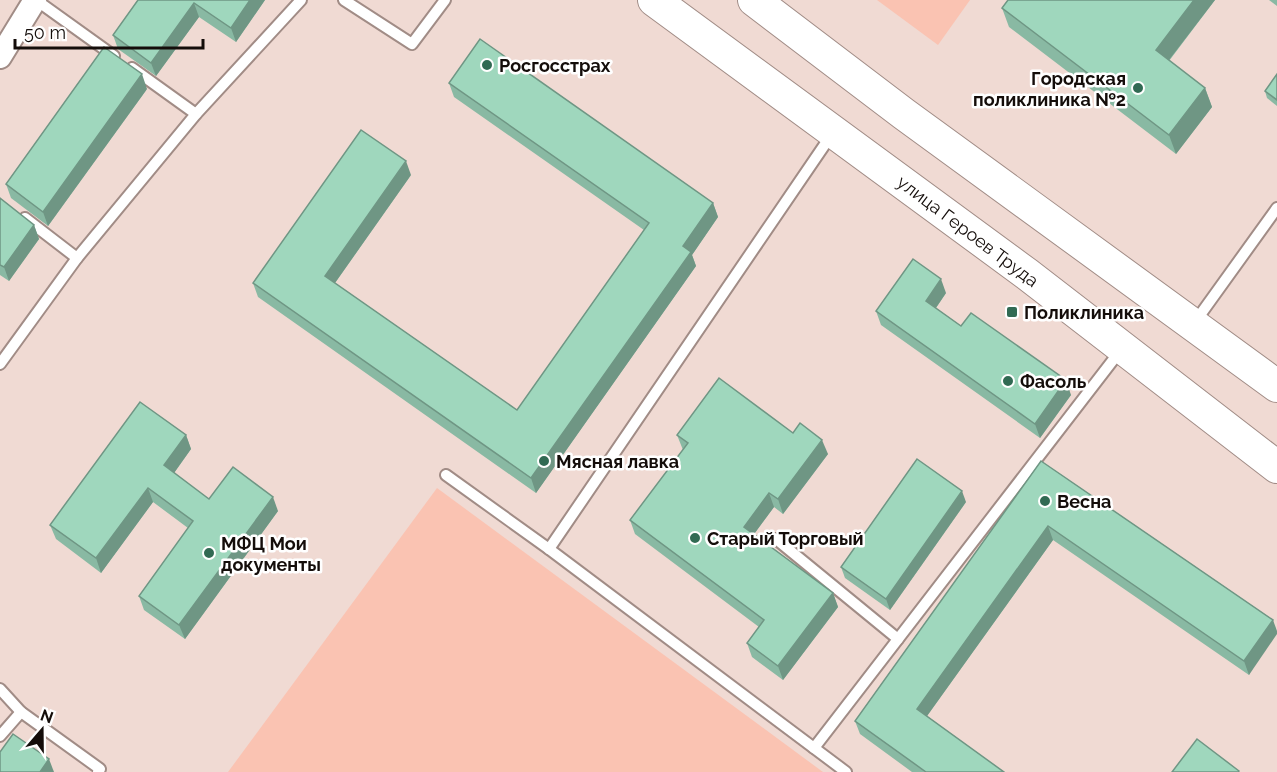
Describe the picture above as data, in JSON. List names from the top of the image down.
{
  "streets": {
    "main road": ["улица Героев Труда"]
  },
  "places": {
    "other": [
      "Росгосстрах",
      "Городская поликлиника №2",
      "Фасоль",
      "Мясная лавка",
      "Весна",
      "Старый Торговый",
      "МФЦ Мои документы"
    ],
    "transit": ["Поликлиника"]
  },
  "scale_bar": "50 m",
  "north": "top"
}
